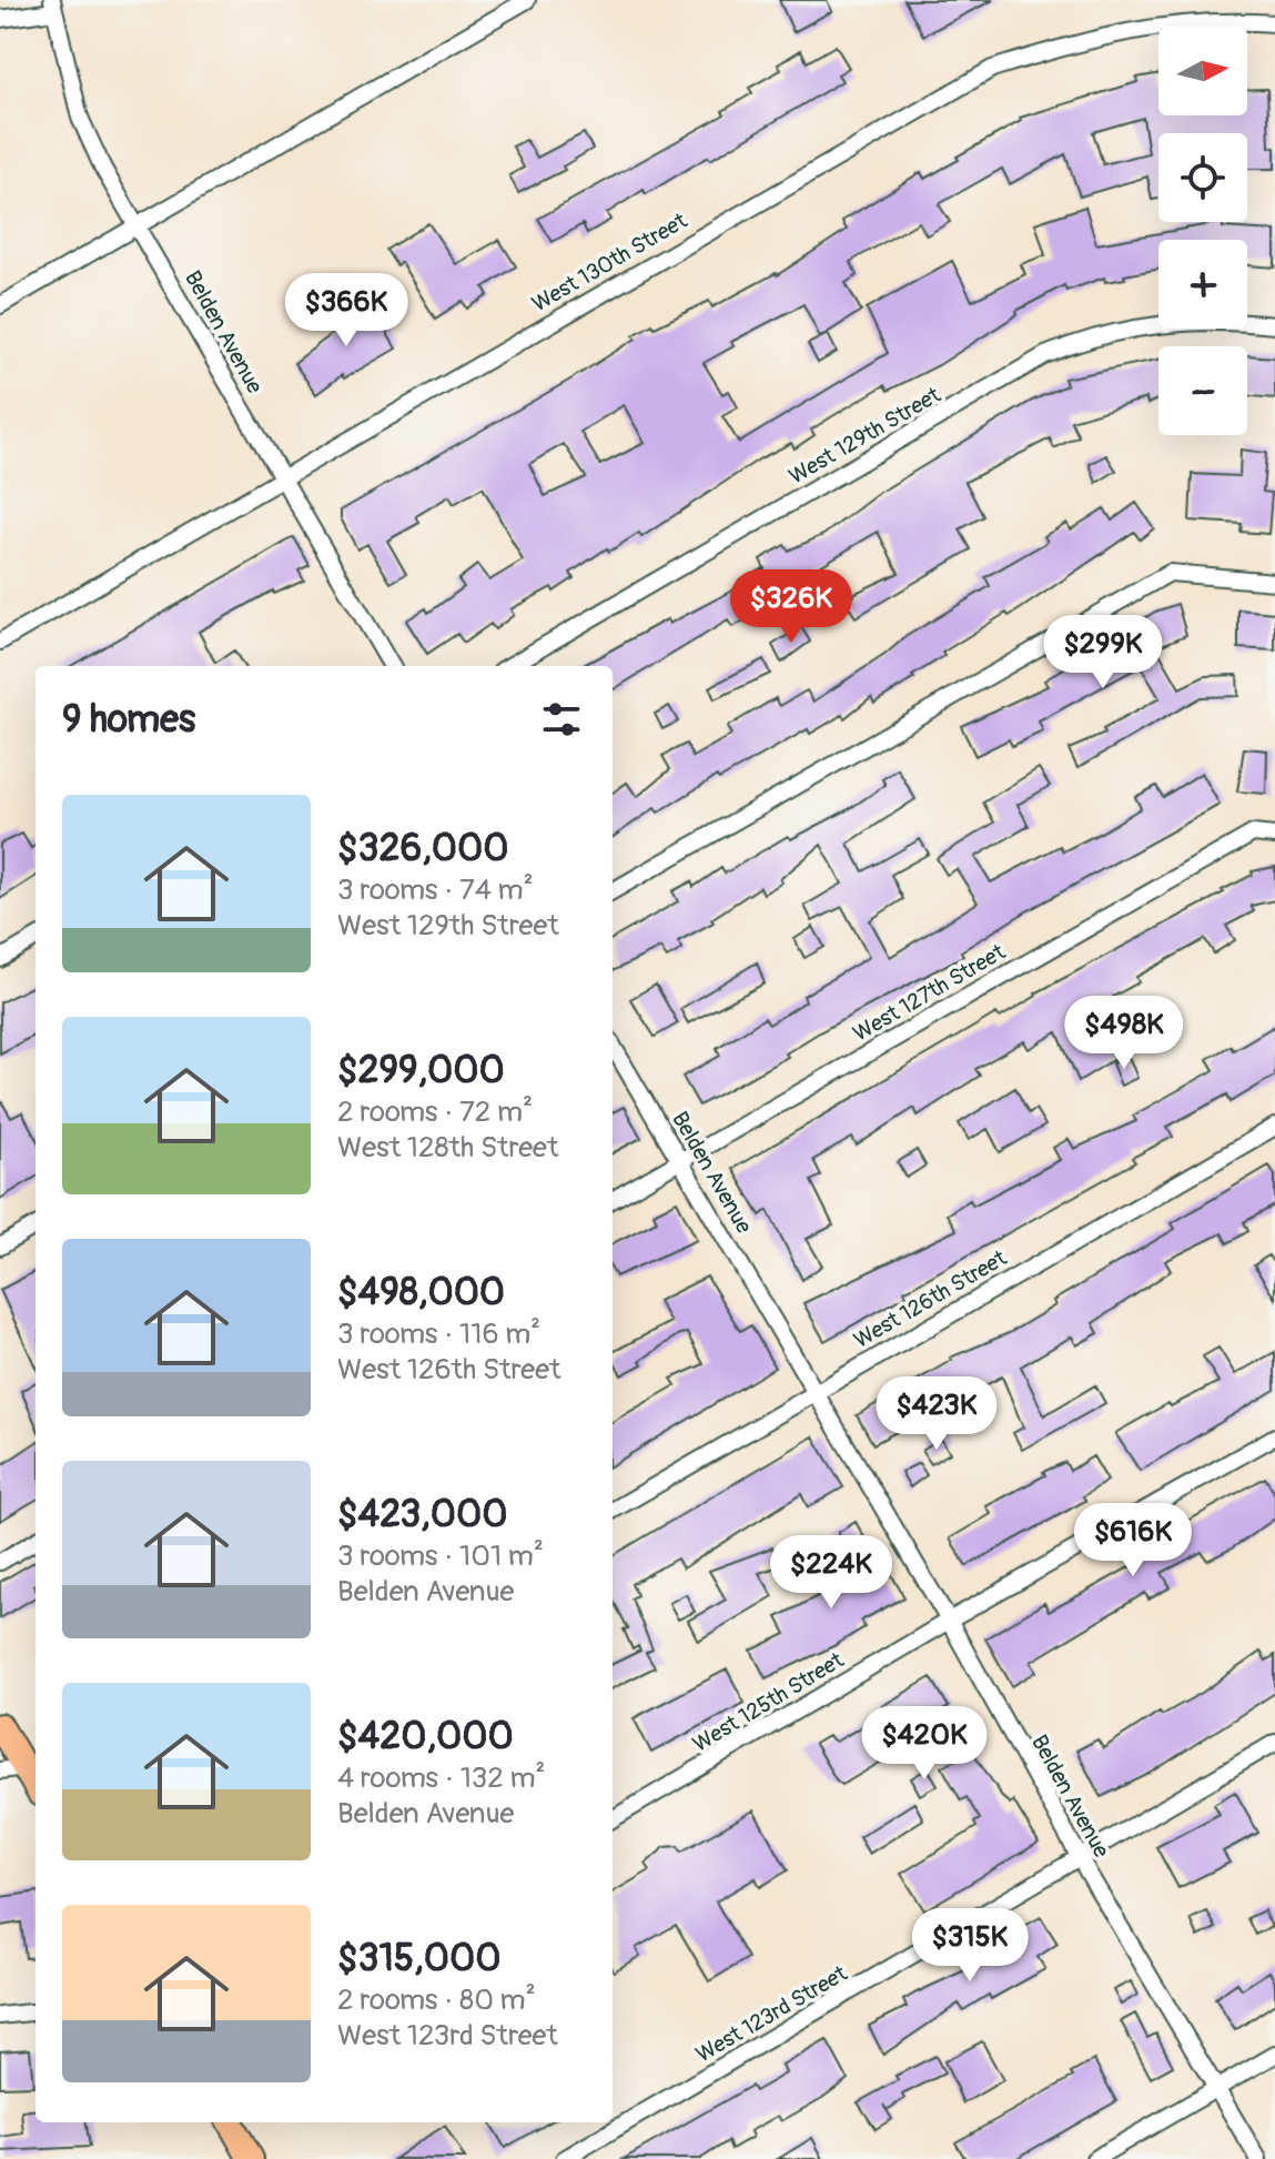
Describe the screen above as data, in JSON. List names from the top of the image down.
{
  "streets": {
    "street": [
      "West 130th Street",
      "Belden Avenue",
      "West 129th Street",
      "West 127th Street",
      "West 126th Street",
      "West 125th Street",
      "West 123rd Street"
    ]
  },
  "crossings": [
    ["West 130th Street", "Belden Avenue"],
    ["Belden Avenue", "West 127th Street"],
    ["Belden Avenue", "West 126th Street"],
    ["Belden Avenue", "West 125th Street"],
    ["Belden Avenue", "West 123rd Street"]
  ],
  "north": "right",
  "page": {
    "map_buttons": ["+", "−"],
    "price": [
      "$366K",
      "$326K",
      "$299K",
      "$498K",
      "$423K",
      "$616K",
      "$224K",
      "$420K",
      "$315K"
    ],
    "heading": "9 homes",
    "list": [
      {
        "name": "$326,000",
        "note": "3 rooms · 74 m² · West 129th Street"
      },
      {
        "name": "$299,000",
        "note": "2 rooms · 72 m² · West 128th Street"
      },
      {
        "name": "$498,000",
        "note": "3 rooms · 116 m² · West 126th Street"
      },
      {
        "name": "$423,000",
        "note": "3 rooms · 101 m² · Belden Avenue"
      },
      {
        "name": "$420,000",
        "note": "4 rooms · 132 m² · Belden Avenue"
      },
      {
        "name": "$315,000",
        "note": "2 rooms · 80 m² · West 123rd Street"
      }
    ]
  }
}
